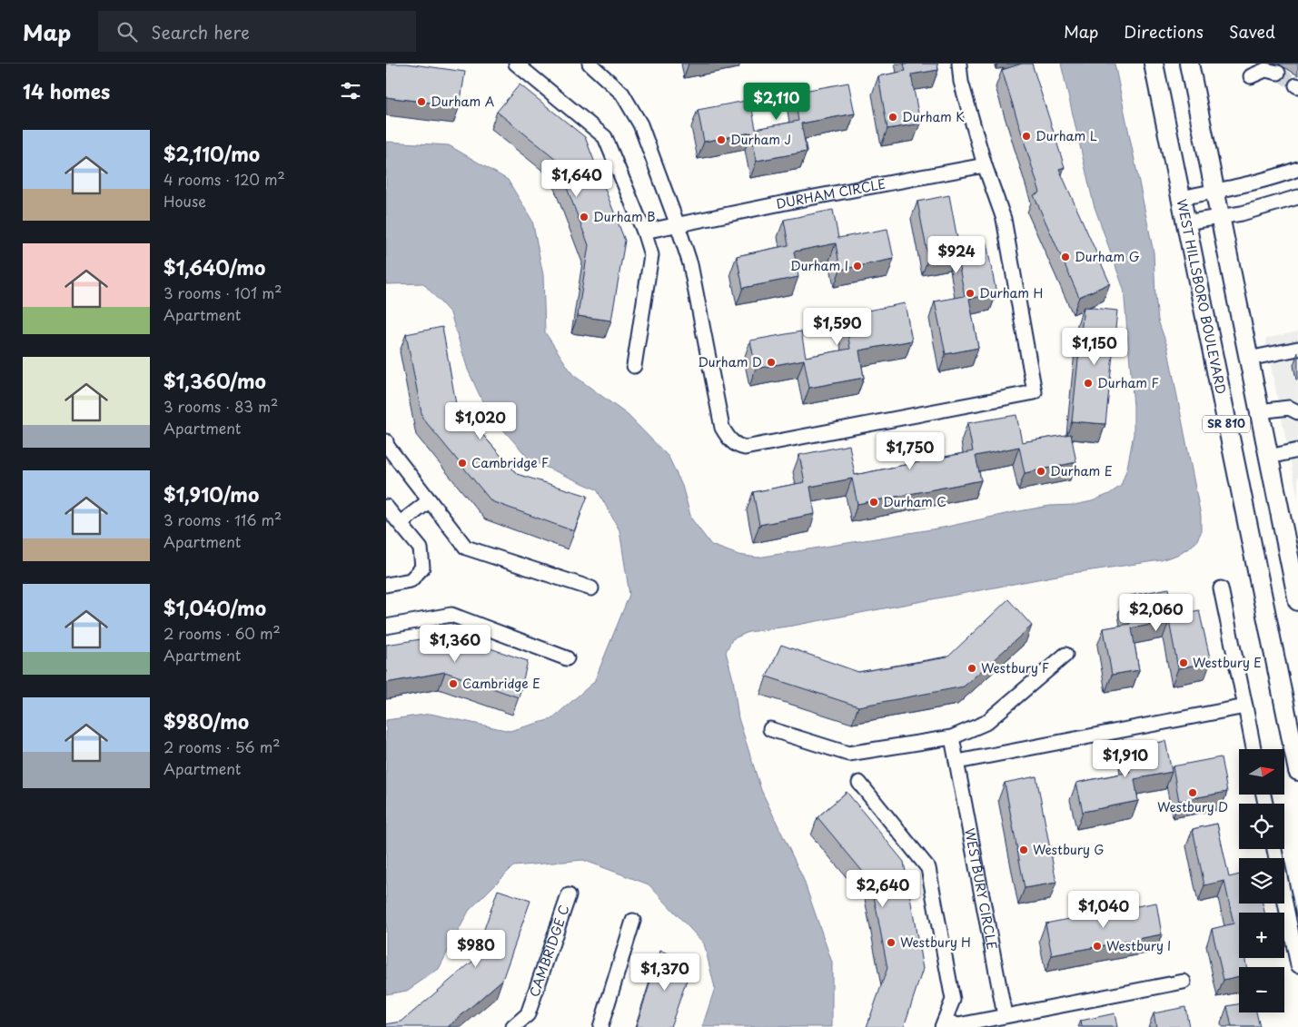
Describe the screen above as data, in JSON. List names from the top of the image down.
{
  "streets": {
    "main road": ["WEST HILLSBORO BOULEVARD", "SR 810"],
    "street": ["DURHAM CIRCLE", "WESTBURY CIRCLE", "CAMBRIDGE C"]
  },
  "places": [
    "Durham A",
    "Durham K",
    "Durham L",
    "Durham J",
    "Durham B",
    "Durham G",
    "Durham I",
    "Durham H",
    "Durham D",
    "Durham F",
    "Cambridge F",
    "Durham E",
    "Durham C",
    "Westbury E",
    "Westbury F",
    "Cambridge E",
    "Westbury D",
    "Westbury G",
    "Westbury H",
    "Westbury I"
  ],
  "north": "right",
  "page": {
    "header": "Map",
    "search": "Search here",
    "nav": ["Map", "Directions", "Saved"],
    "heading": "14 homes",
    "price": [
      "$2,110",
      "$1,640",
      "$924",
      "$1,590",
      "$1,150",
      "$1,020",
      "$1,750",
      "$2,060",
      "$1,360",
      "$1,910",
      "$2,640",
      "$1,040",
      "$980",
      "$1,370"
    ],
    "list": [
      {
        "name": "$2,110/mo",
        "note": "4 rooms · 120 m² · House"
      },
      {
        "name": "$1,640/mo",
        "note": "3 rooms · 101 m² · Apartment"
      },
      {
        "name": "$1,360/mo",
        "note": "3 rooms · 83 m² · Apartment"
      },
      {
        "name": "$1,910/mo",
        "note": "3 rooms · 116 m² · Apartment"
      },
      {
        "name": "$1,040/mo",
        "note": "2 rooms · 60 m² · Apartment"
      },
      {
        "name": "$980/mo",
        "note": "2 rooms · 56 m² · Apartment"
      }
    ],
    "map_buttons": ["+", "−"]
  }
}
